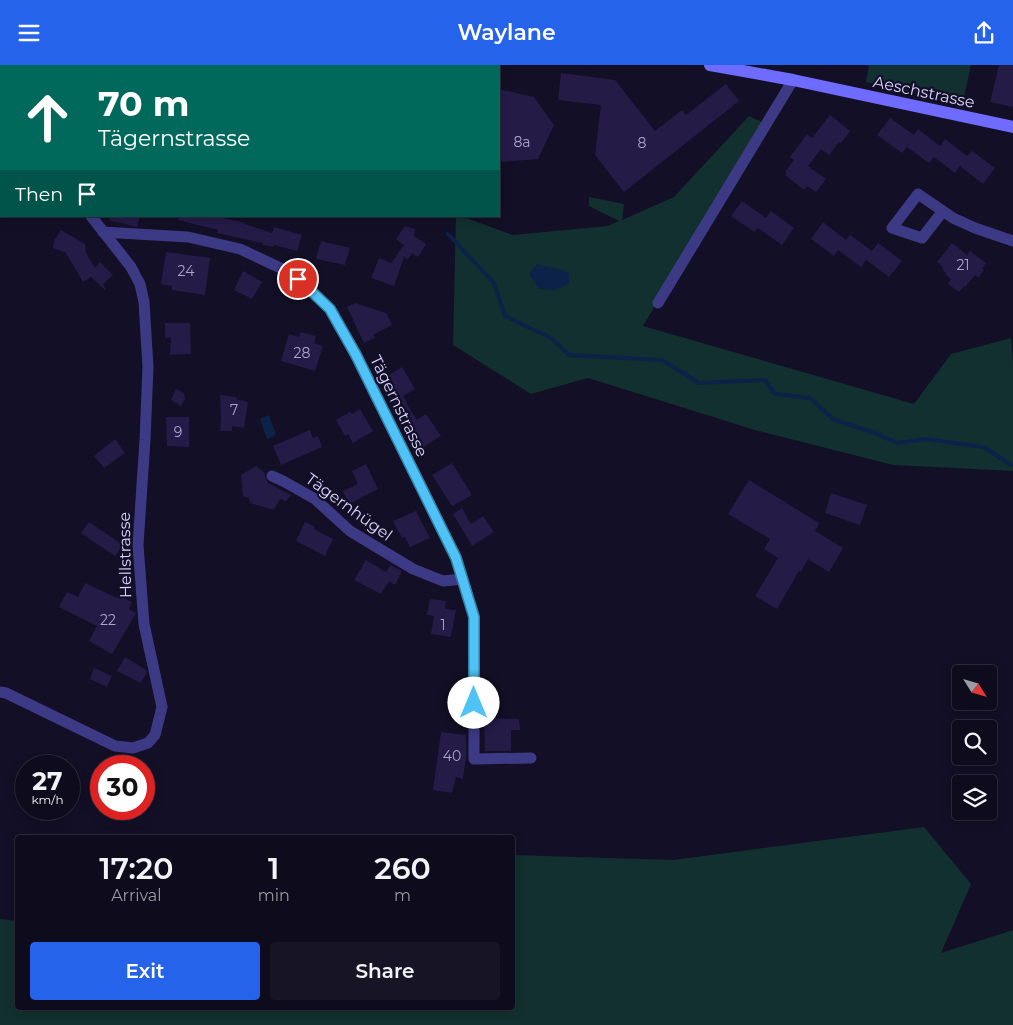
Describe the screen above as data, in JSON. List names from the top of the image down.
{
  "streets": {
    "main road": ["Aeschstrasse"],
    "street": ["Tägernstrasse", "Tägernhügel", "Hellstrasse"]
  },
  "crossings": [
    ["Tägernstrasse", "Tägernhügel"],
    ["Tägernstrasse", "Hellstrasse"]
  ],
  "house_numbers": [
    "8a",
    "8",
    "21",
    "24",
    "28",
    "7",
    "9",
    "22",
    "1",
    "40"
  ],
  "north": "bottom right",
  "page": {
    "header": "Waylane",
    "turn": ["70 m", "Tägernstrasse"],
    "then": "Then",
    "speed": "27 km/h",
    "limit": "30",
    "eta": [
      "17:20",
      "Arrival",
      "1",
      "min",
      "260",
      "m"
    ],
    "buttons": ["Exit", "Share"]
  }
}
